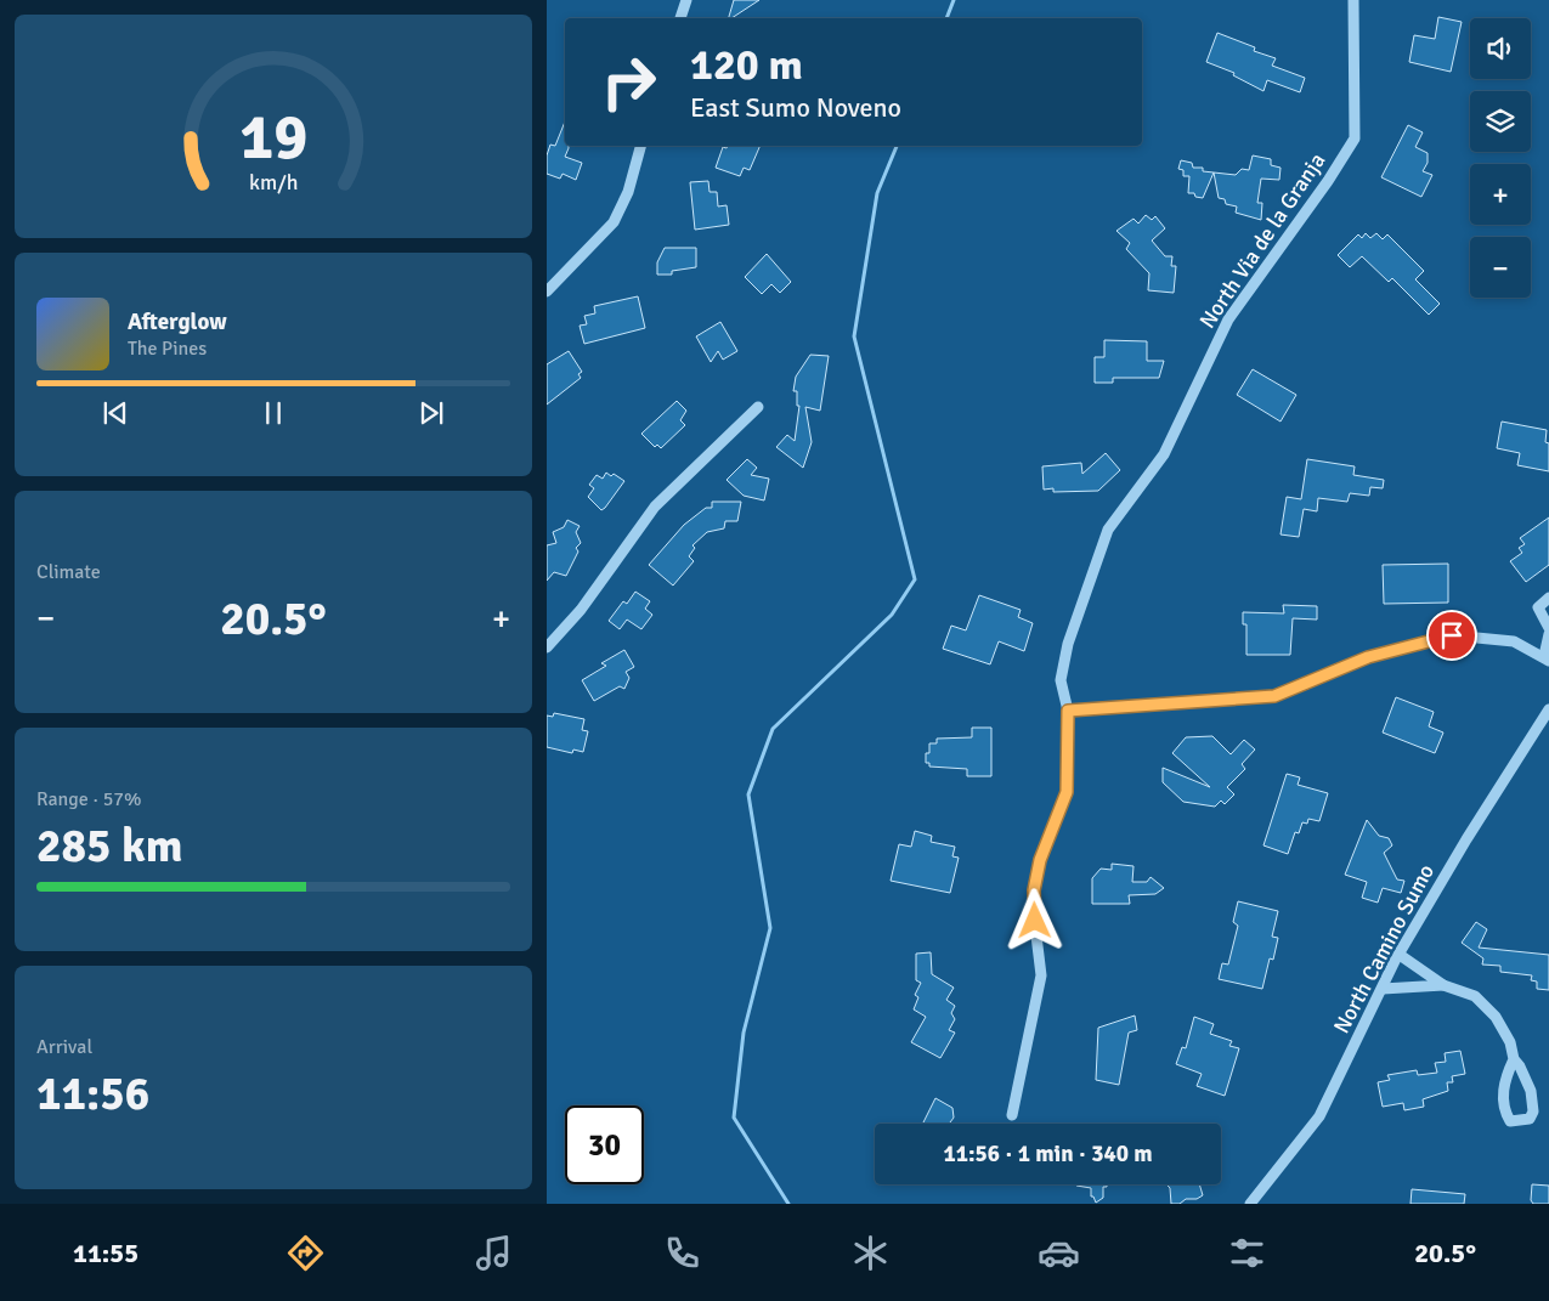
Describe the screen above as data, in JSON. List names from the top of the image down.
{
  "streets": {
    "street": ["North Via de la Granja", "North Camino Sumo"]
  },
  "page": {
    "map_buttons": ["+", "−"],
    "turn": ["120 m", "East Sumo Noveno"],
    "song": ["Afterglow", "The Pines"],
    "tile": [
      "Climate",
      ["Range · 57%", "285 km"],
      ["Arrival", "11:56"]
    ],
    "heat": ["−", "20.5°", "+"],
    "limit": "30",
    "trip": "11:56 · 1 min · 340 m",
    "tabs": ["11:55", "20.5°"],
    "gauge": ["19", "km/h"]
  }
}
